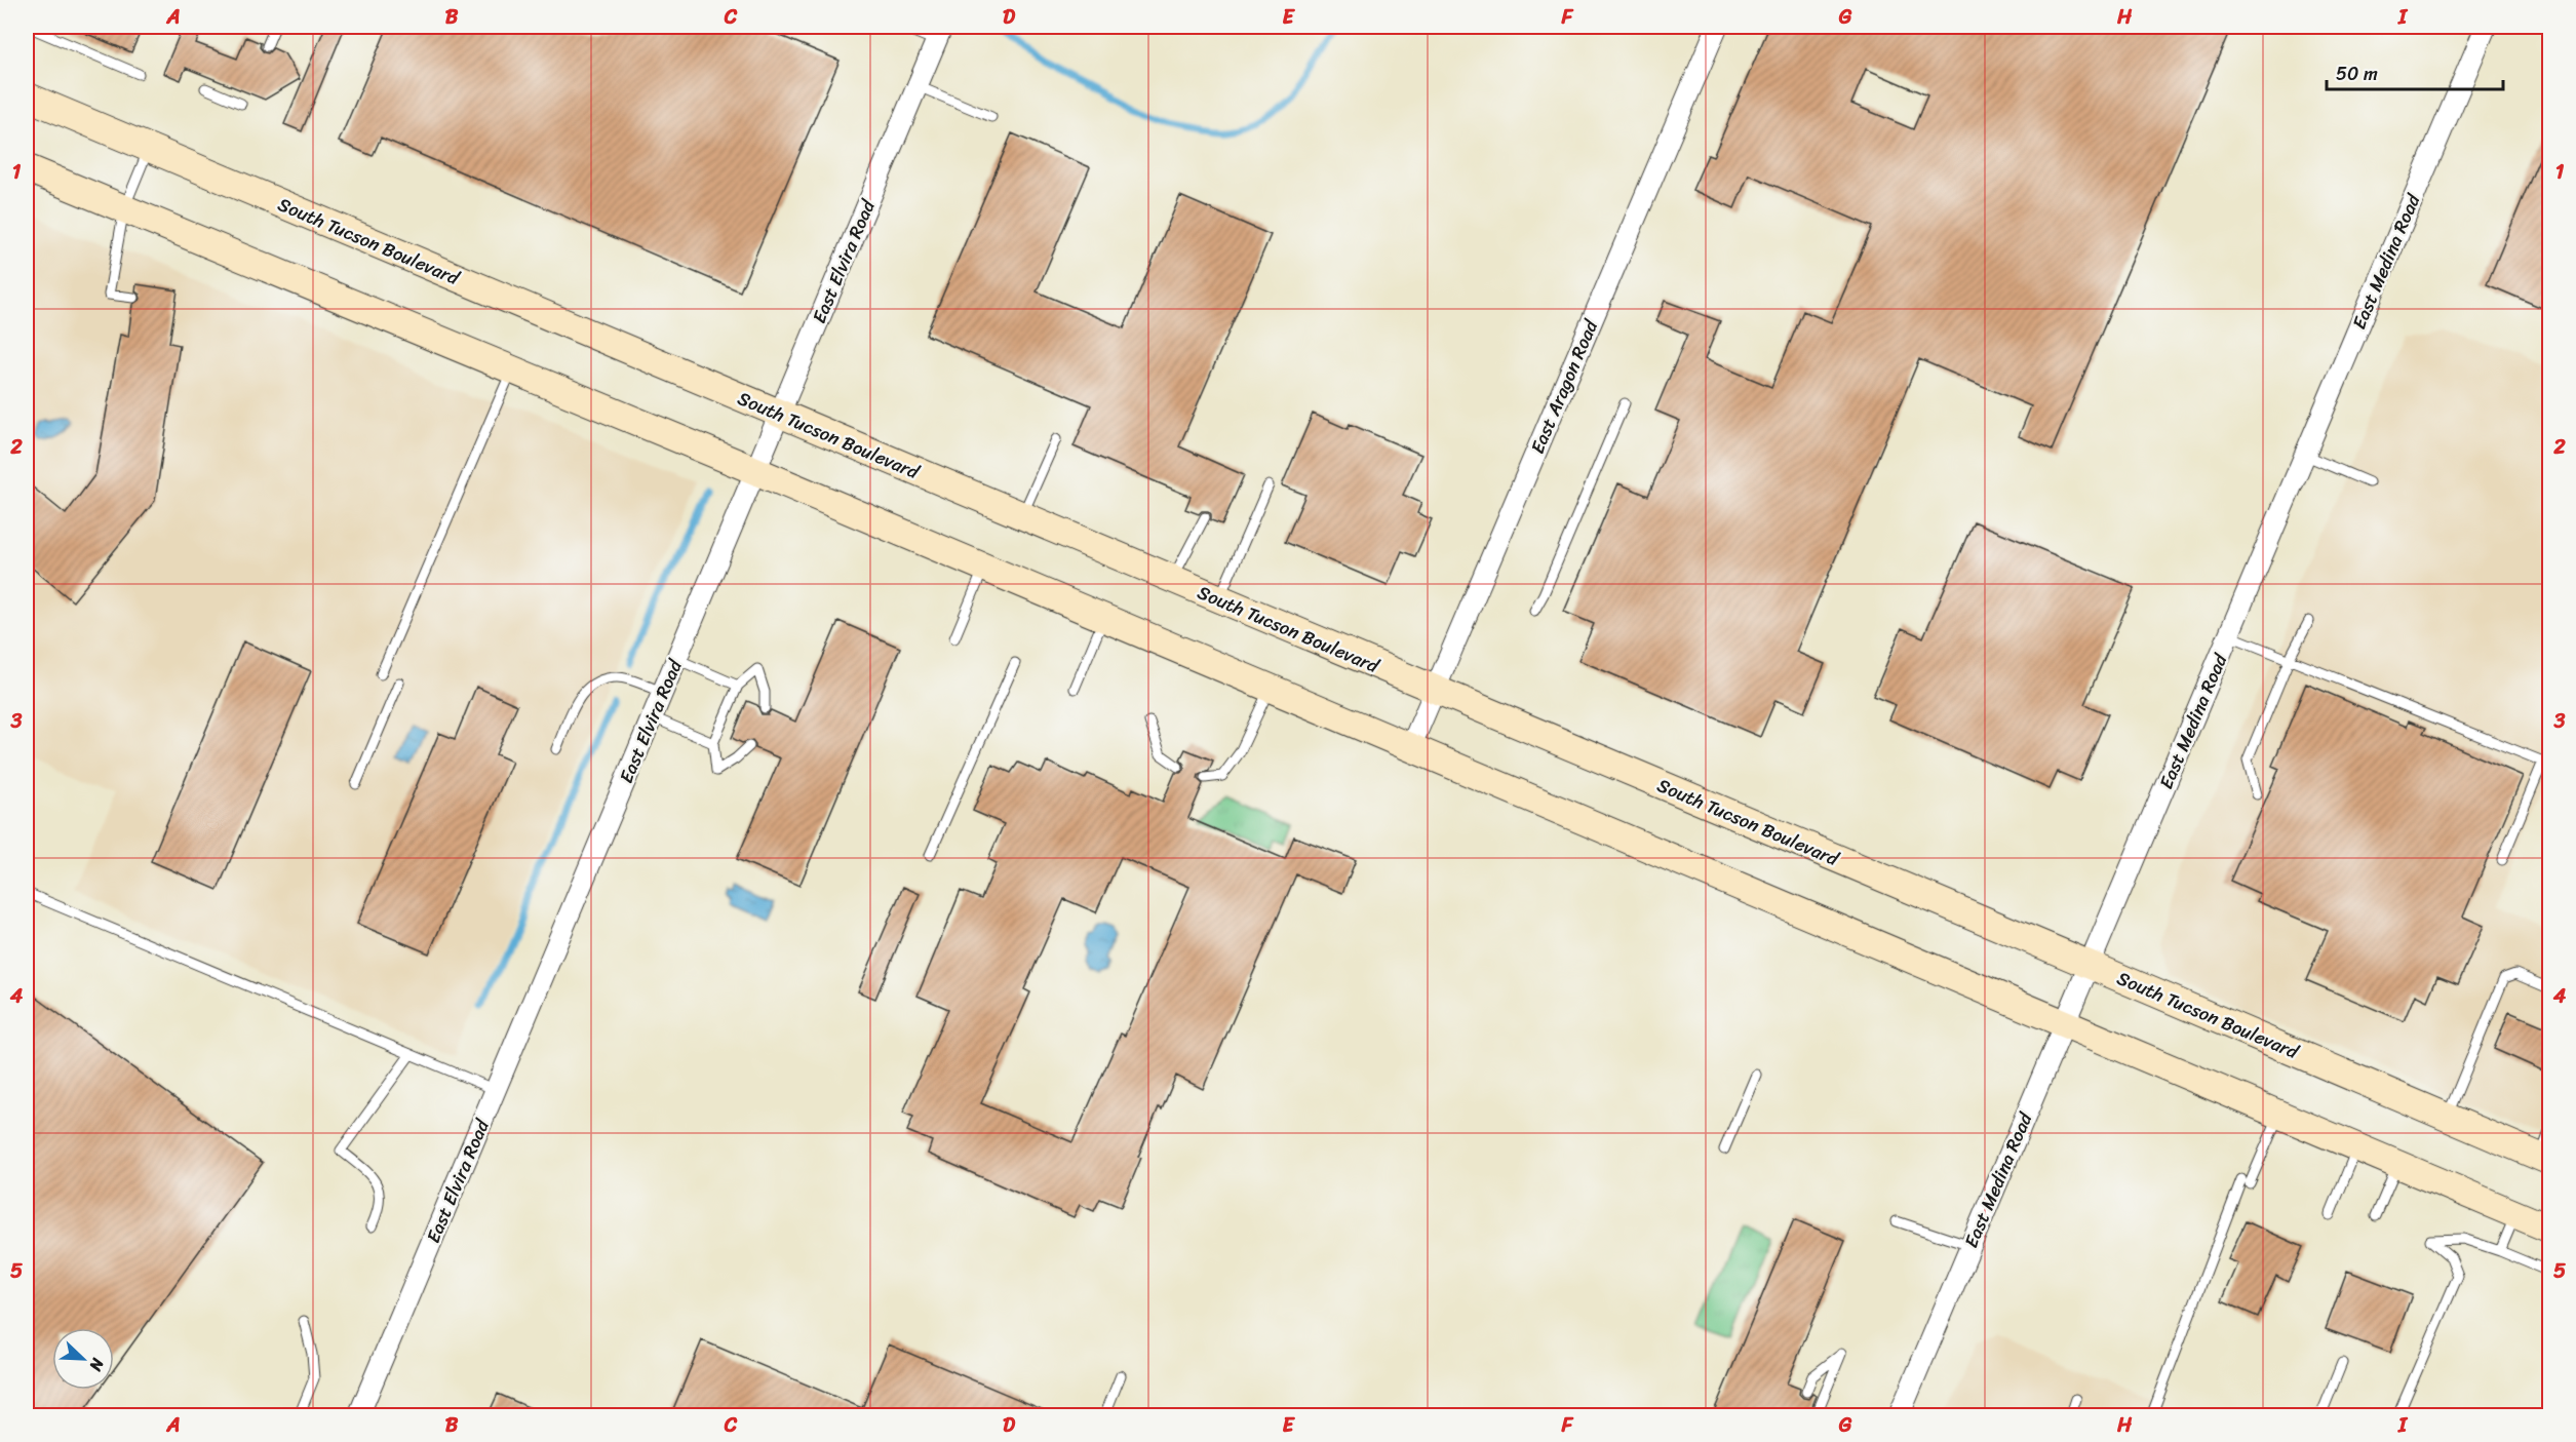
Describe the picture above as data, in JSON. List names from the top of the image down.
{
  "streets": {
    "main road": ["South Tucson Boulevard"],
    "street": ["East Elvira Road", "East Medina Road", "East Aragon Road"]
  },
  "crossings": [
    ["South Tucson Boulevard", "East Elvira Road"],
    ["South Tucson Boulevard", "East Medina Road"],
    ["South Tucson Boulevard", "East Aragon Road"]
  ],
  "scale_bar": "50 m",
  "north": "bottom right",
  "grid": {
    "columns": [
      "A",
      "B",
      "C",
      "D",
      "E",
      "F",
      "G",
      "H",
      "I"
    ],
    "rows": [
      "1",
      "2",
      "3",
      "4",
      "5"
    ]
  }
}
